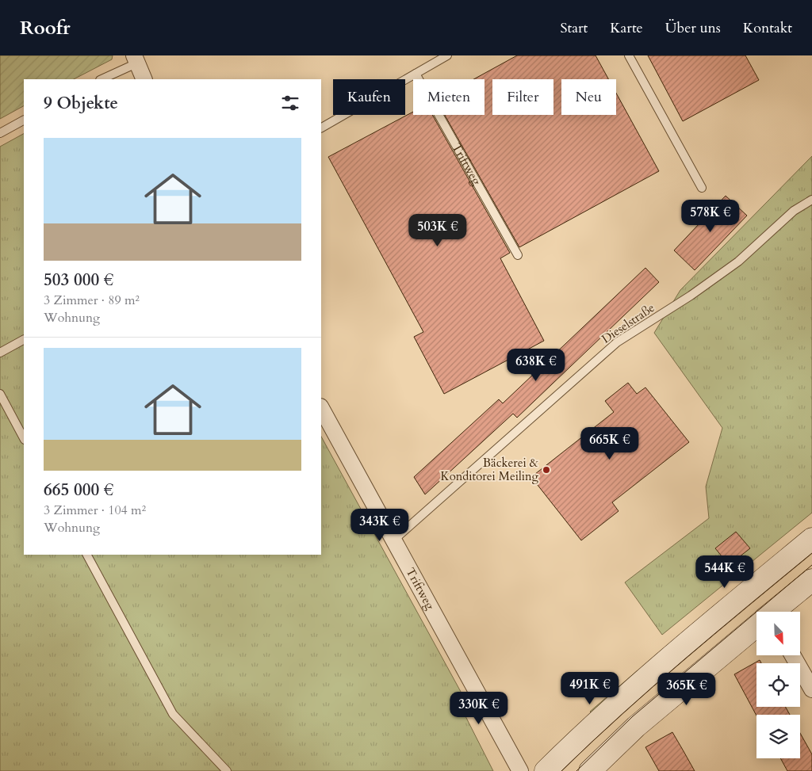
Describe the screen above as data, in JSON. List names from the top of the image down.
{
  "streets": {
    "street": ["Triftweg"],
    "lane": ["Dieselstraße"]
  },
  "crossings": [
    ["Triftweg", "Dieselstraße"]
  ],
  "places": ["Bäckerei & Konditorei Meiling"],
  "north": "bottom right",
  "page": {
    "header": "Roofr",
    "nav": [
      "Start",
      "Karte",
      "Über uns",
      "Kontakt"
    ],
    "chip": [
      "Kaufen",
      "Mieten",
      "Filter",
      "Neu"
    ],
    "heading": "9 Objekte",
    "list": [
      {
        "name": "503 000 €",
        "note": "3 Zimmer · 89 m² · Wohnung"
      },
      {
        "name": "665 000 €",
        "note": "3 Zimmer · 104 m² · Wohnung"
      }
    ],
    "price": [
      "578K €",
      "503K €",
      "638K €",
      "665K €",
      "343K €",
      "544K €",
      "491K €",
      "365K €",
      "330K €"
    ]
  }
}
